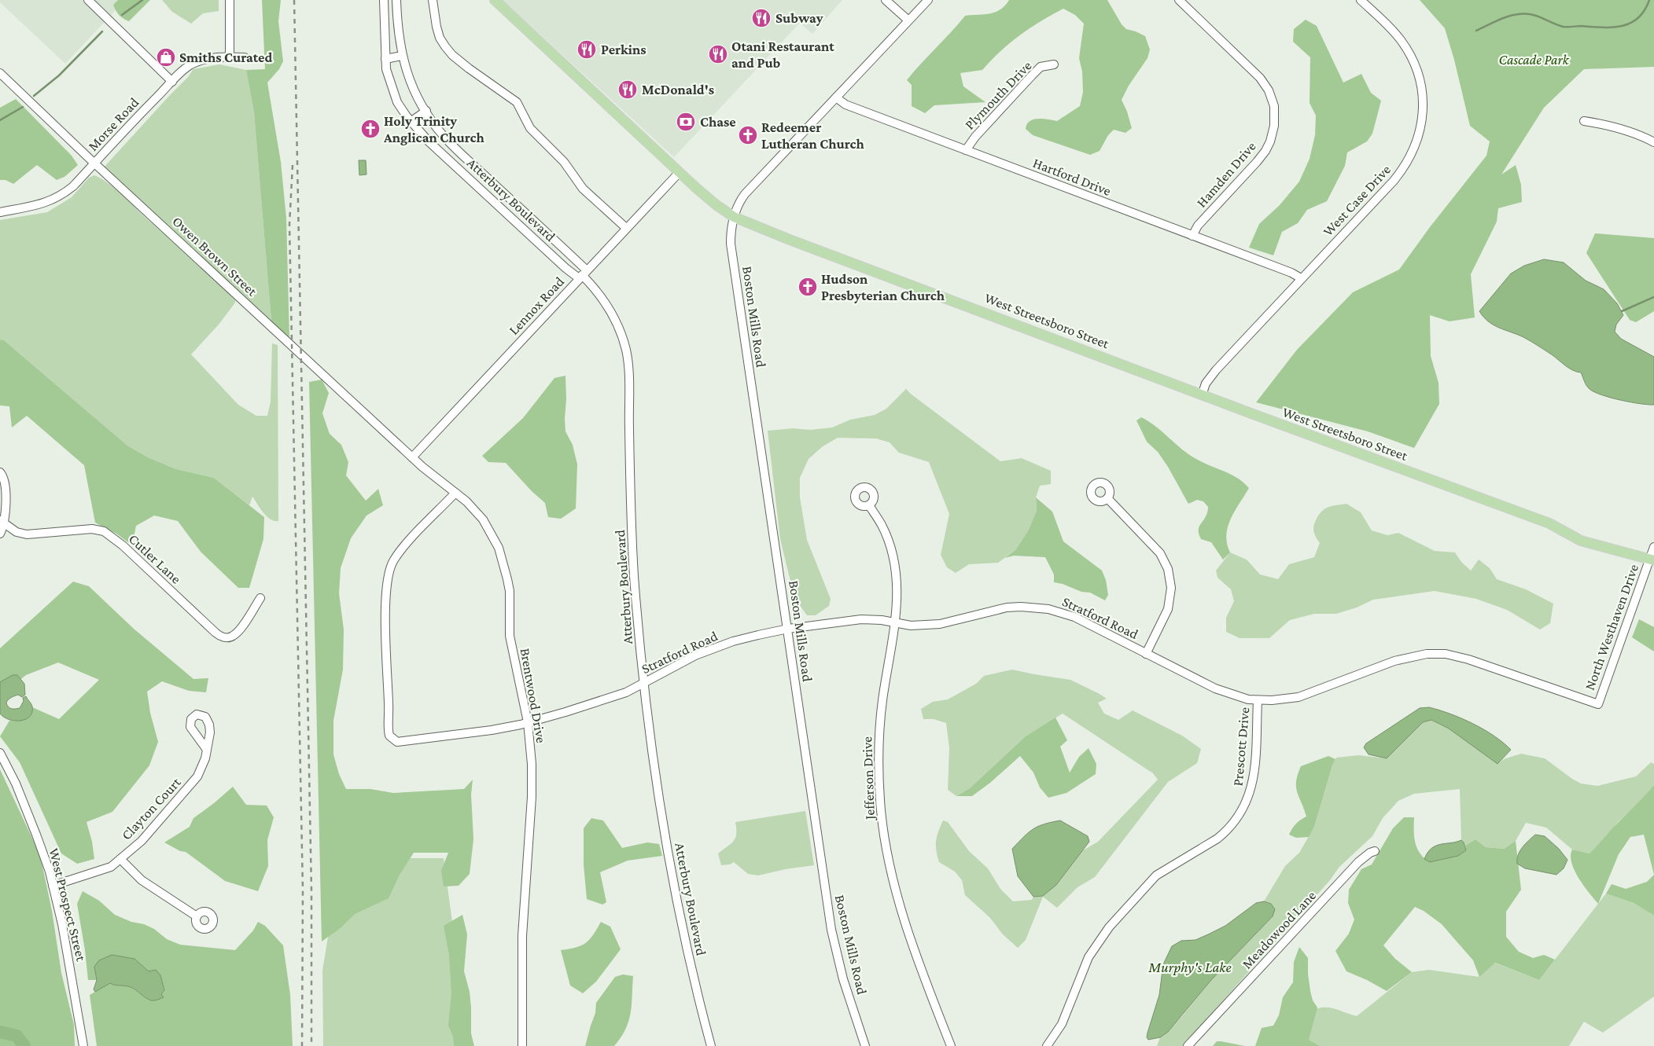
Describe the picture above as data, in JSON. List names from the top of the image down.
{
  "streets": {
    "main road": ["West Streetsboro Street"],
    "street": [
      "Plymouth Drive",
      "Morse Road",
      "Hamden Drive",
      "Hartford Drive",
      "Atterbury Boulevard",
      "West Case Drive",
      "Owen Brown Street",
      "Lennox Road",
      "Boston Mills Road",
      "Cutler Lane",
      "Stratford Road",
      "North Westhaven Drive",
      "Brentwood Drive",
      "Prescott Drive",
      "Jefferson Drive",
      "Clayton Court",
      "West Prospect Street",
      "Meadowood Lane"
    ]
  },
  "crossings": [
    ["Plymouth Drive", "Hartford Drive"],
    ["Morse Road", "Owen Brown Street"],
    ["Hamden Drive", "Hartford Drive"],
    ["Hartford Drive", "West Case Drive"],
    ["Hartford Drive", "Boston Mills Road"],
    ["Atterbury Boulevard", "Lennox Road"],
    ["Atterbury Boulevard", "Stratford Road"],
    ["West Case Drive", "West Streetsboro Street"],
    ["Owen Brown Street", "Lennox Road"],
    ["Owen Brown Street", "Brentwood Drive"],
    ["Lennox Road", "West Streetsboro Street"],
    ["Lennox Road", "Brentwood Drive"],
    ["Boston Mills Road", "West Streetsboro Street"],
    ["Boston Mills Road", "Stratford Road"],
    ["West Streetsboro Street", "North Westhaven Drive"],
    ["Stratford Road", "Brentwood Drive"],
    ["Stratford Road", "Prescott Drive"],
    ["Stratford Road", "Jefferson Drive"],
    ["North Westhaven Drive", "Prescott Drive"],
    ["Clayton Court", "West Prospect Street"]
  ],
  "water": ["Murphy's Lake"],
  "parks": ["Cascade Park"],
  "places": {
    "restaurant": [
      "Subway",
      "Perkins",
      "Otani Restaurant and Pub",
      "McDonald's"
    ],
    "shop": ["Smiths Curated"],
    "bank": ["Chase"],
    "church": ["Holy Trinity Anglican Church", "Redeemer Lutheran Church", "Hudson Presbyterian Church"]
  }
}
